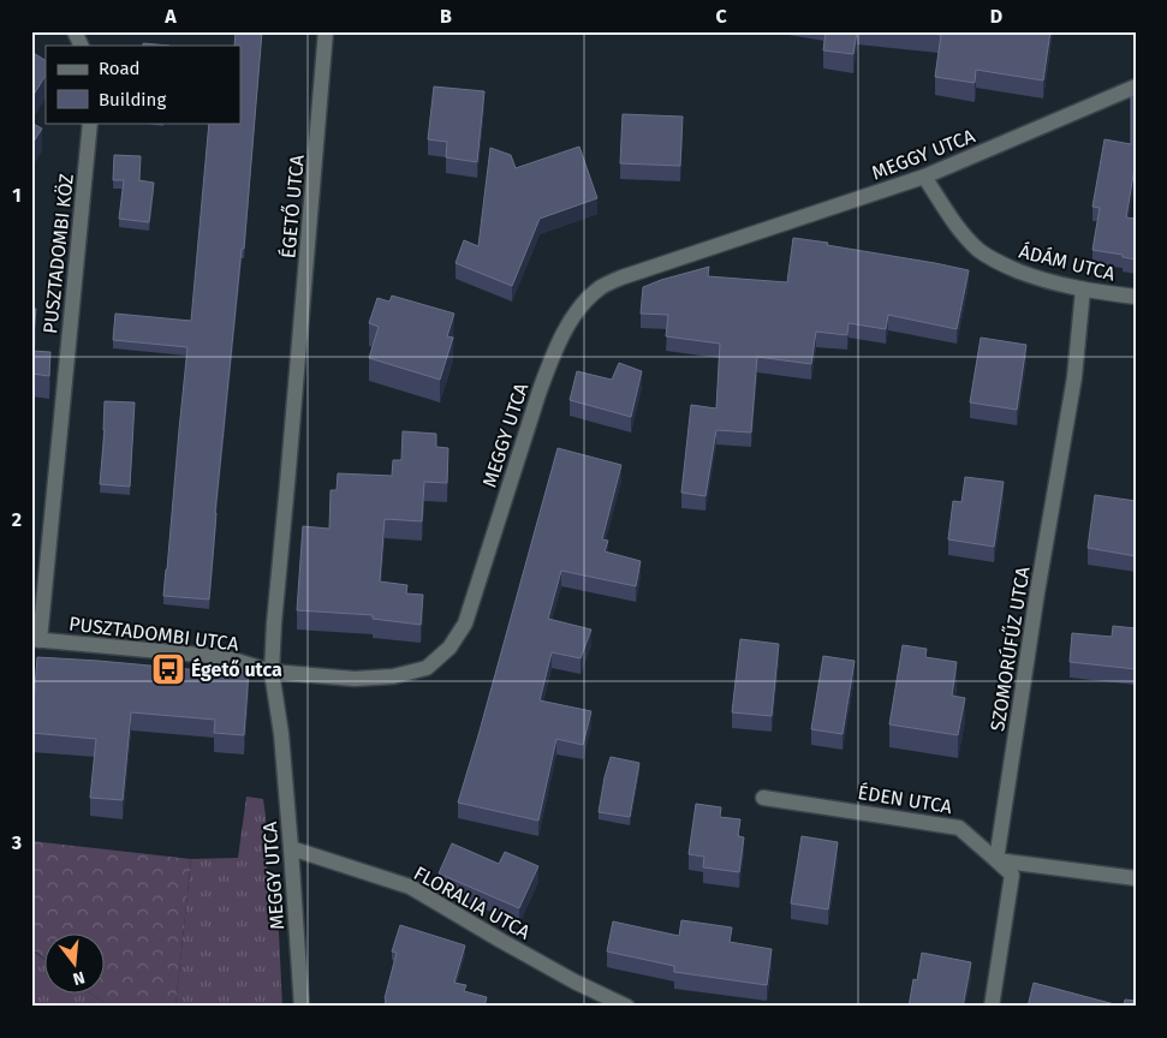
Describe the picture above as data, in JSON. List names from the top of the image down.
{
  "streets": {
    "street": [
      "MEGGY UTCA",
      "ÉGETŐ UTCA",
      "PUSZTADOMBI KÖZ",
      "ÁDÁM UTCA",
      "PUSZTADOMBI UTCA",
      "SZOMORÚFŰZ UTCA",
      "ÉDEN UTCA",
      "FLORALIA UTCA"
    ]
  },
  "crossings": [
    ["MEGGY UTCA", "ÉGETŐ UTCA"],
    ["MEGGY UTCA", "ÁDÁM UTCA"],
    ["MEGGY UTCA", "PUSZTADOMBI UTCA"],
    ["MEGGY UTCA", "FLORALIA UTCA"],
    ["ÉGETŐ UTCA", "PUSZTADOMBI UTCA"],
    ["PUSZTADOMBI KÖZ", "PUSZTADOMBI UTCA"],
    ["ÁDÁM UTCA", "SZOMORÚFŰZ UTCA"],
    ["SZOMORÚFŰZ UTCA", "ÉDEN UTCA"]
  ],
  "places": {
    "bus stop": ["Égető utca"]
  },
  "legend": ["Road", "Building"],
  "north": "bottom",
  "grid": {
    "columns": [
      "A",
      "B",
      "C",
      "D"
    ],
    "rows": ["1", "2", "3"]
  }
}
